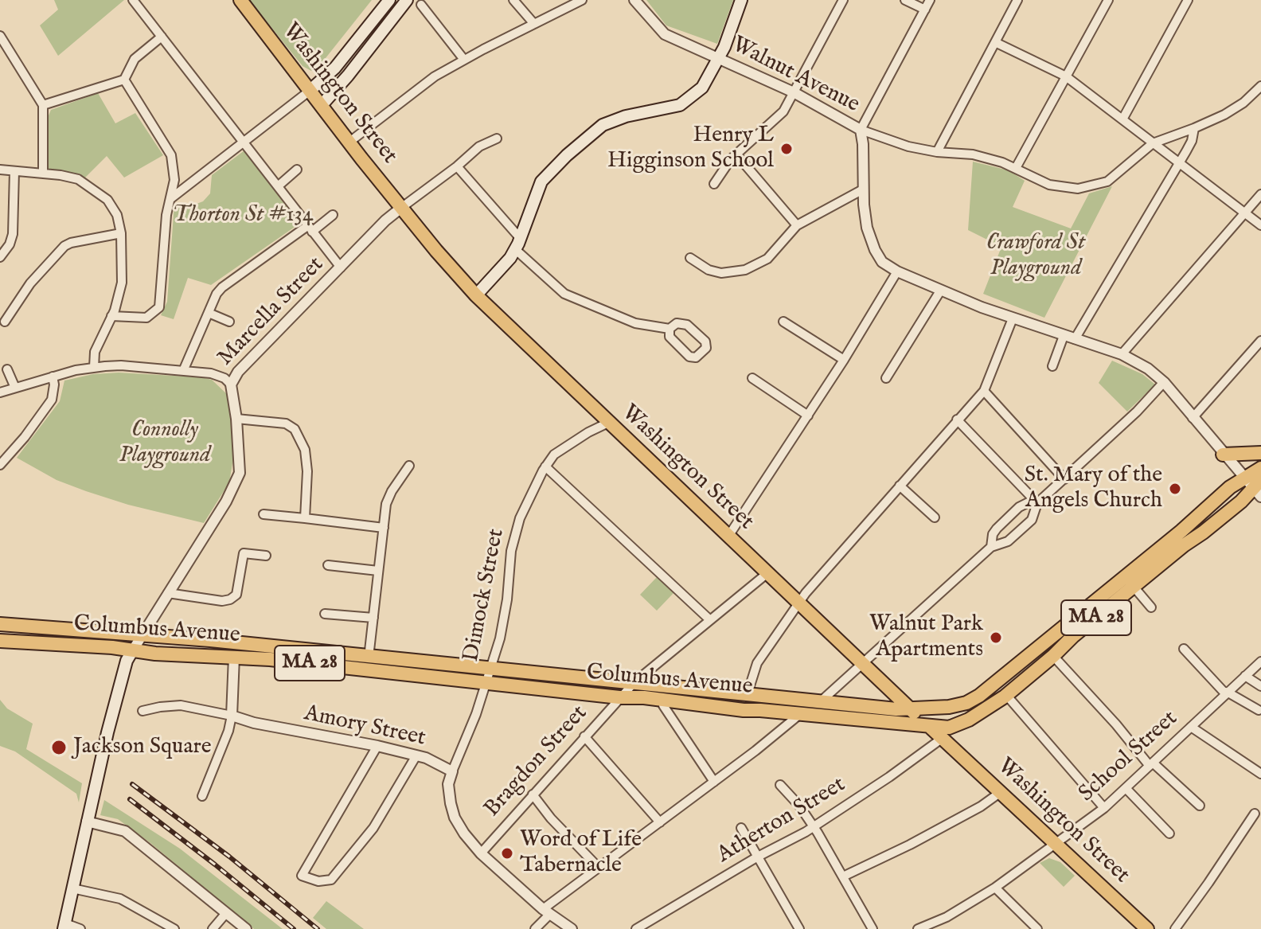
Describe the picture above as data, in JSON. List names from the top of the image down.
{
  "streets": {
    "main road": ["Washington Street", "MA 28", "Columbus Avenue"],
    "street": [
      "Walnut Avenue",
      "Marcella Street",
      "Dimock Street",
      "Amory Street",
      "School Street",
      "Bragdon Street",
      "Atherton Street"
    ]
  },
  "crossings": [
    ["Walnut Avenue", "MA 28"],
    ["Walnut Avenue", "Columbus Avenue"],
    ["Washington Street", "Marcella Street"],
    ["Washington Street", "Dimock Street"],
    ["Washington Street", "Columbus Avenue"],
    ["Washington Street", "School Street"],
    ["Washington Street", "Bragdon Street"],
    ["Washington Street", "Atherton Street"],
    ["Dimock Street", "Columbus Avenue"],
    ["Dimock Street", "Amory Street"],
    ["MA 28", "Columbus Avenue"],
    ["Columbus Avenue", "Bragdon Street"]
  ],
  "parks": ["Thorton St #134", "Crawford St Playground", "Connolly Playground"],
  "places": [
    "Henry L Higginson School",
    "St. Mary of the Angels Church",
    "Walnut Park Apartments",
    "Jackson Square",
    "Word of Life Tabernacle"
  ]
}
